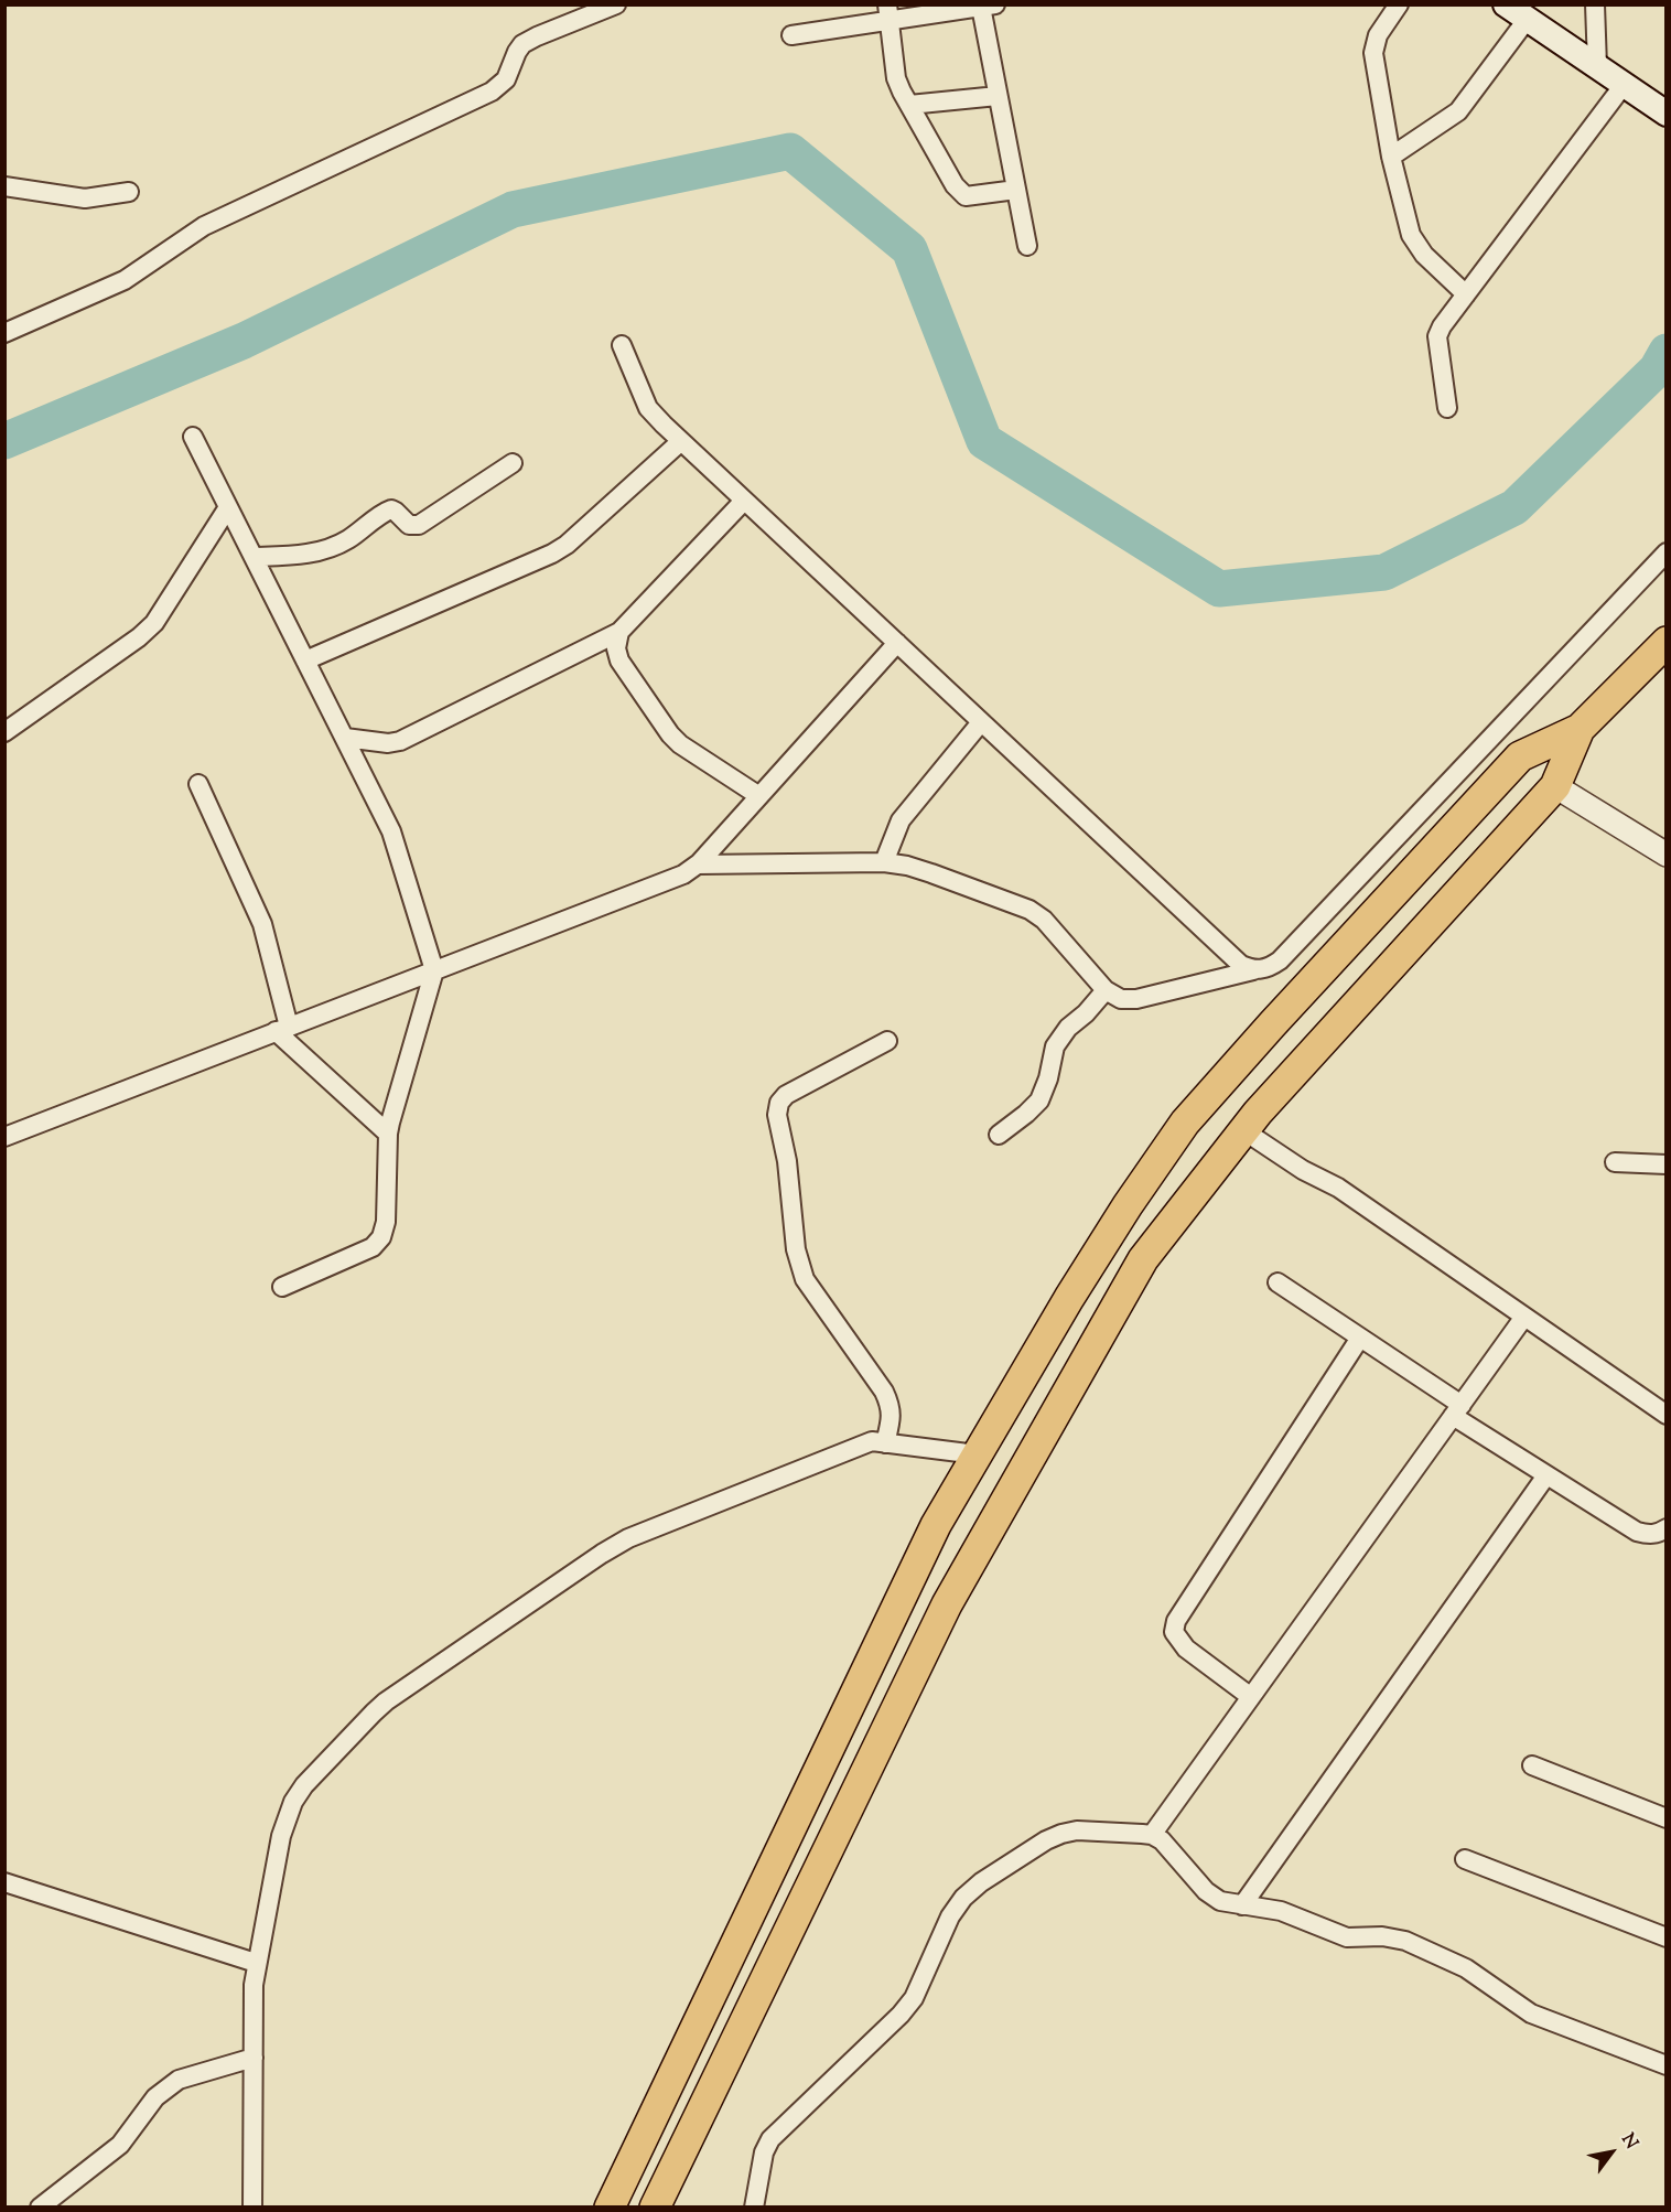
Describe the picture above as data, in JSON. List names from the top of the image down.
{
  "north": "top right"
}
